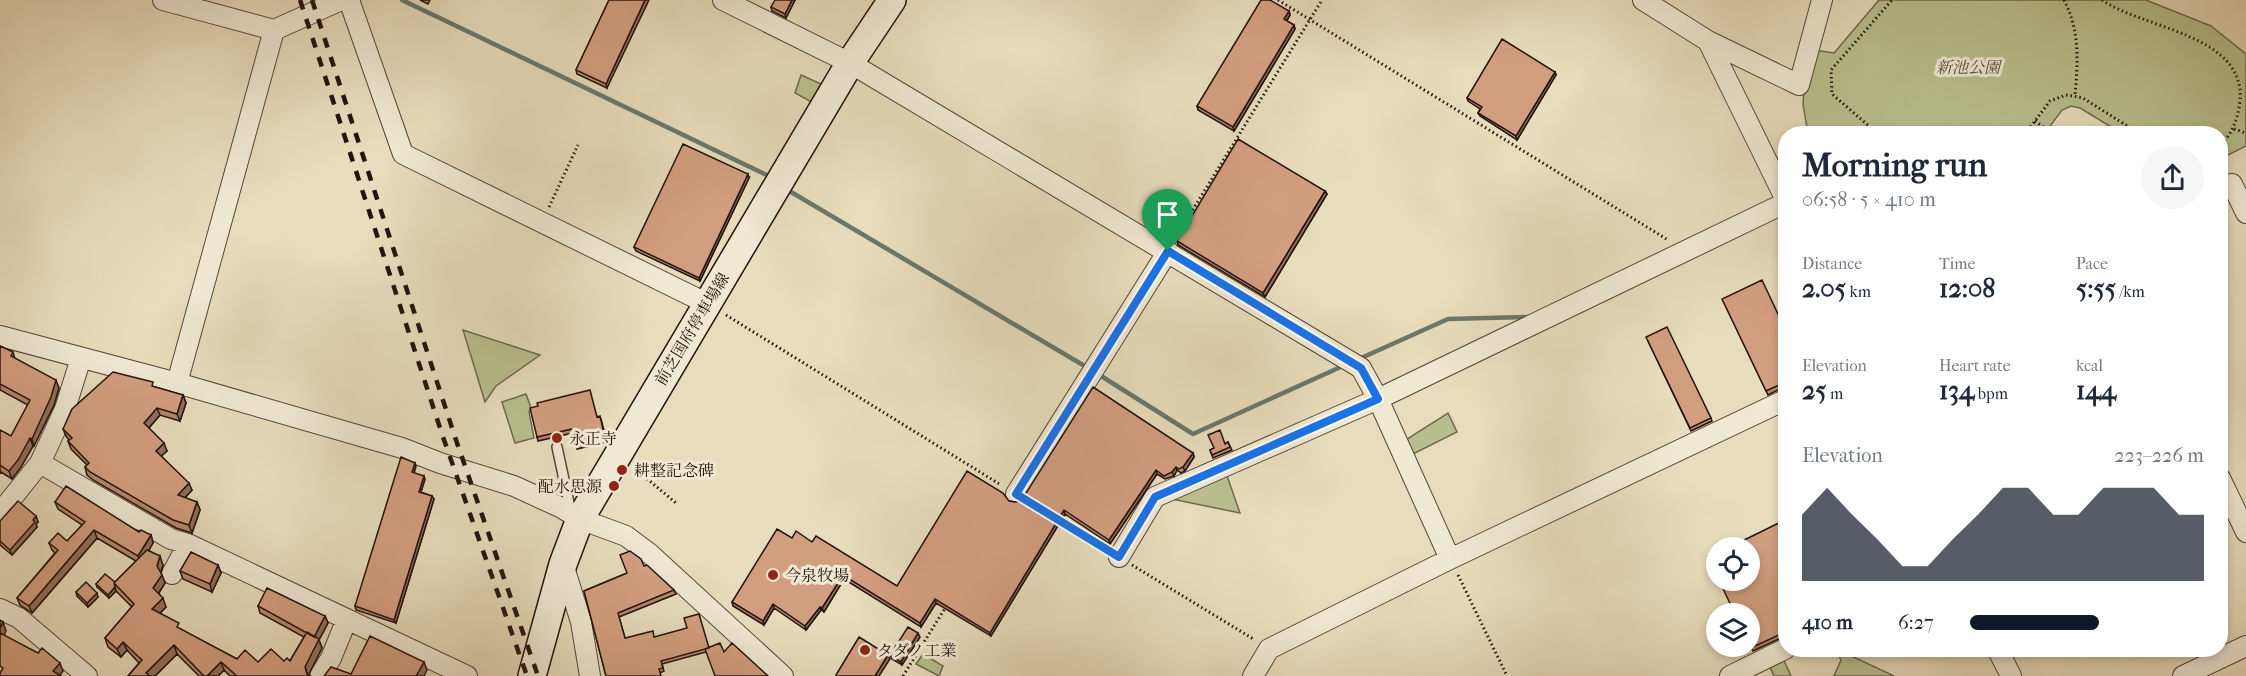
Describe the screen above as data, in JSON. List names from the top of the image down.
{
  "streets": {
    "main road": ["前芝国府停車場線"]
  },
  "parks": ["新池公園"],
  "places": [
    "永正寺",
    "耕整記念碑",
    "配水思源",
    "今泉牧場",
    "タダノ工業"
  ],
  "page": {
    "heading": ["Morning run", "06:58 · 5 × 410 m"],
    "stats": [
      ["Distance", "2.05 km"],
      ["Time", "12:08"],
      ["Pace", "5:55 /km"],
      ["Elevation", "25 m"],
      ["Heart rate", "134 bpm"],
      ["kcal", "144"]
    ],
    "chart": ["Elevation", "223–226 m"],
    "list": [
      {
        "name": "410 m",
        "note": "6:27"
      }
    ]
  }
}
